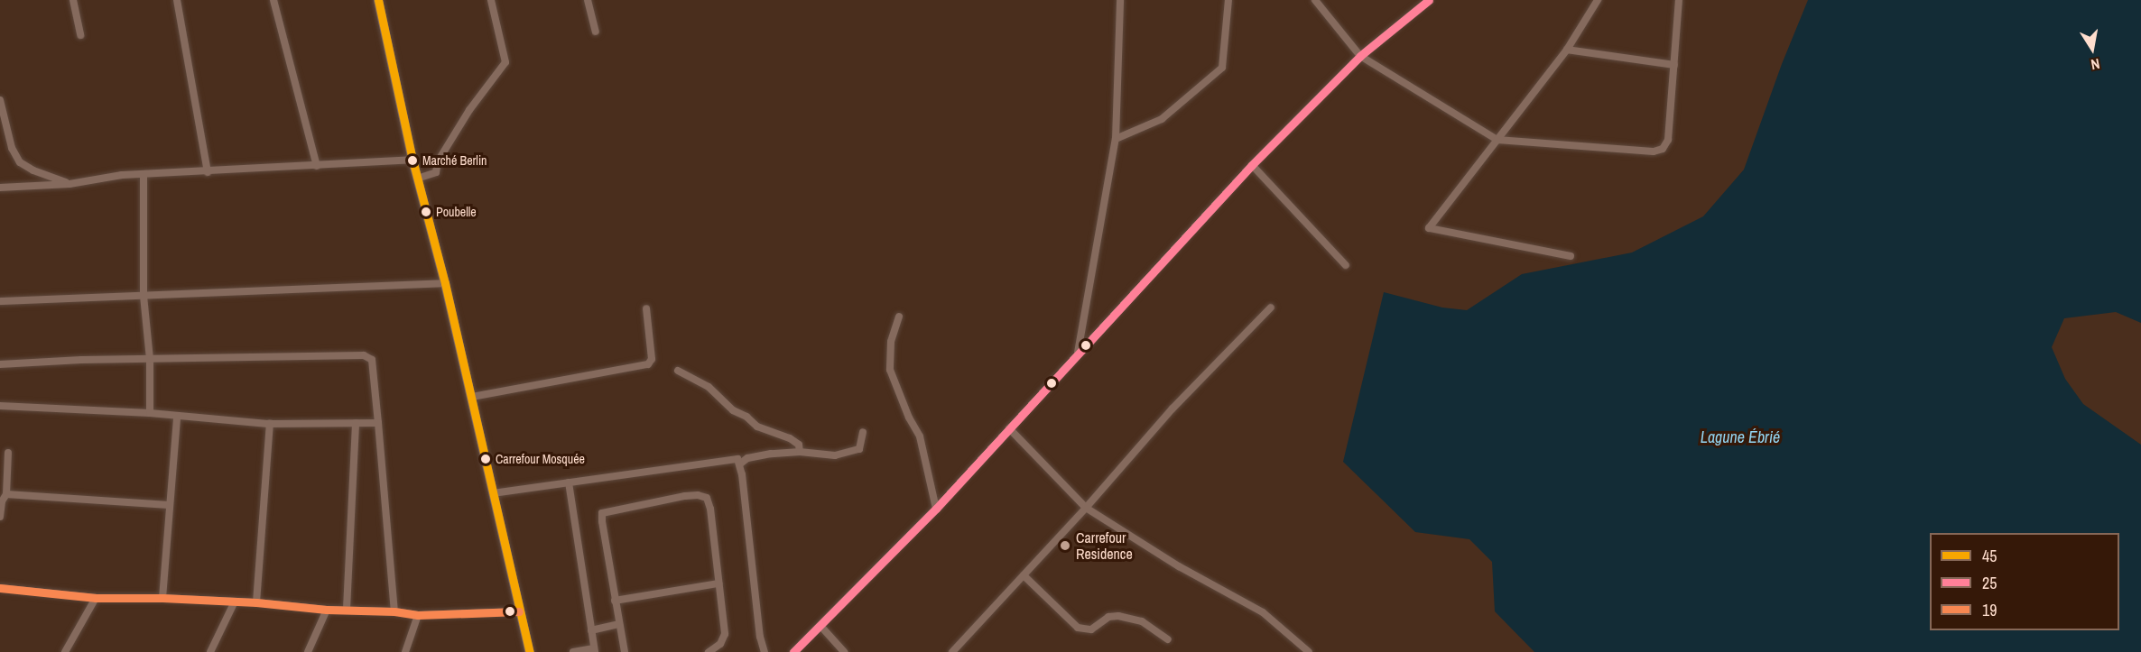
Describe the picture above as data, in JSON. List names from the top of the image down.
{
  "water": ["Lagune Ébrié"],
  "places": [
    "Marché Berlin",
    "Poubelle",
    "Carrefour Mosquée",
    "Carrefour Residence"
  ],
  "lines": ["transit line 45", "transit line 25", "transit line 19"],
  "legend": ["45", "25", "19"],
  "north": "bottom"
}
